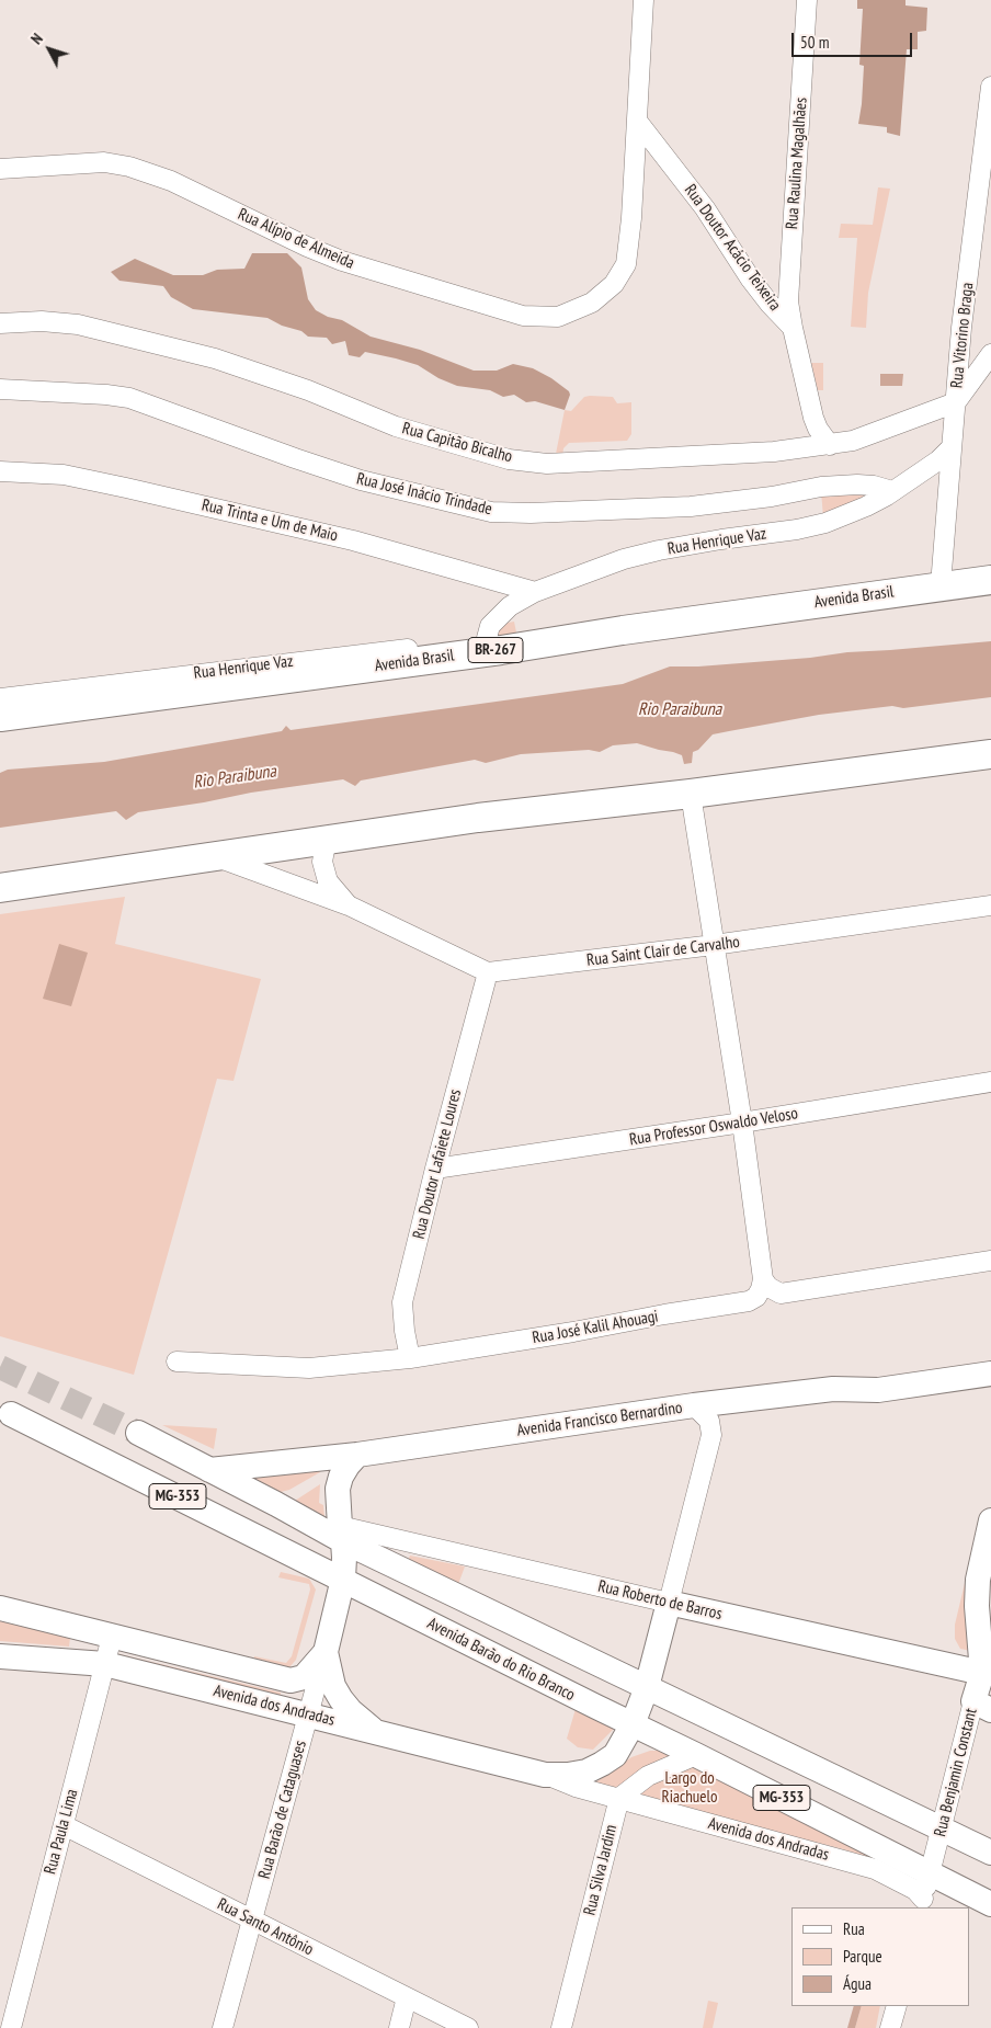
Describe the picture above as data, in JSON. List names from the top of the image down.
{
  "streets": {
    "highway": ["Avenida Brasil", "BR-267"],
    "main road": [
      "Avenida Francisco Bernardino",
      "MG-353",
      "Rua Roberto de Barros",
      "Avenida Barão do Rio Branco",
      "Avenida dos Andradas",
      "Rua Benjamin Constant",
      "Rua Barão de Cataguases"
    ],
    "street": [
      "Rua Raulina Magalhães",
      "Rua Alípio de Almeida",
      "Rua Doutor Acácio Teixeira",
      "Rua Vitorino Braga",
      "Rua Capitão Bicalho",
      "Rua José Inácio Trindade",
      "Rua Trinta e Um de Maio",
      "Rua Henrique Vaz",
      "Rua Saint Clair de Carvalho",
      "Rua Professor Oswaldo Veloso",
      "Rua Doutor Lafaiete Loures",
      "Rua José Kalil Ahouagi",
      "Rua Paula Lima",
      "Rua Silva Jardim",
      "Rua Santo Antônio"
    ]
  },
  "crossings": [
    ["Rua Raulina Magalhães", "Rua Doutor Acácio Teixeira"],
    ["Rua Alípio de Almeida", "Rua Doutor Acácio Teixeira"],
    ["Rua Doutor Acácio Teixeira", "Rua Capitão Bicalho"],
    ["Rua Vitorino Braga", "Rua Capitão Bicalho"],
    ["Rua Vitorino Braga", "Rua Henrique Vaz"],
    ["Rua Vitorino Braga", "Avenida Brasil"],
    ["Rua José Inácio Trindade", "Rua Henrique Vaz"],
    ["Rua Trinta e Um de Maio", "Rua Henrique Vaz"],
    ["Rua Henrique Vaz", "Avenida Brasil"],
    ["Rua Saint Clair de Carvalho", "Rua Doutor Lafaiete Loures"],
    ["Rua Professor Oswaldo Veloso", "Rua Doutor Lafaiete Loures"],
    ["Rua Doutor Lafaiete Loures", "Rua José Kalil Ahouagi"],
    ["Avenida Francisco Bernardino", "Rua Barão de Cataguases"],
    ["Rua Roberto de Barros", "Rua Benjamin Constant"],
    ["Rua Roberto de Barros", "Rua Barão de Cataguases"],
    ["Avenida Barão do Rio Branco", "Avenida dos Andradas"],
    ["Avenida Barão do Rio Branco", "Rua Benjamin Constant"],
    ["Avenida Barão do Rio Branco", "Rua Barão de Cataguases"],
    ["Avenida dos Andradas", "Rua Benjamin Constant"],
    ["Avenida dos Andradas", "Rua Barão de Cataguases"],
    ["Avenida dos Andradas", "Rua Paula Lima"],
    ["Avenida dos Andradas", "Rua Silva Jardim"],
    ["Rua Barão de Cataguases", "Rua Santo Antônio"],
    ["Rua Paula Lima", "Rua Santo Antônio"]
  ],
  "water": ["Rio Paraibuna"],
  "parks": ["Largo do Riachuelo"],
  "legend": ["Rua", "Parque", "Água"],
  "scale_bar": "50 m",
  "north": "top left"
}
